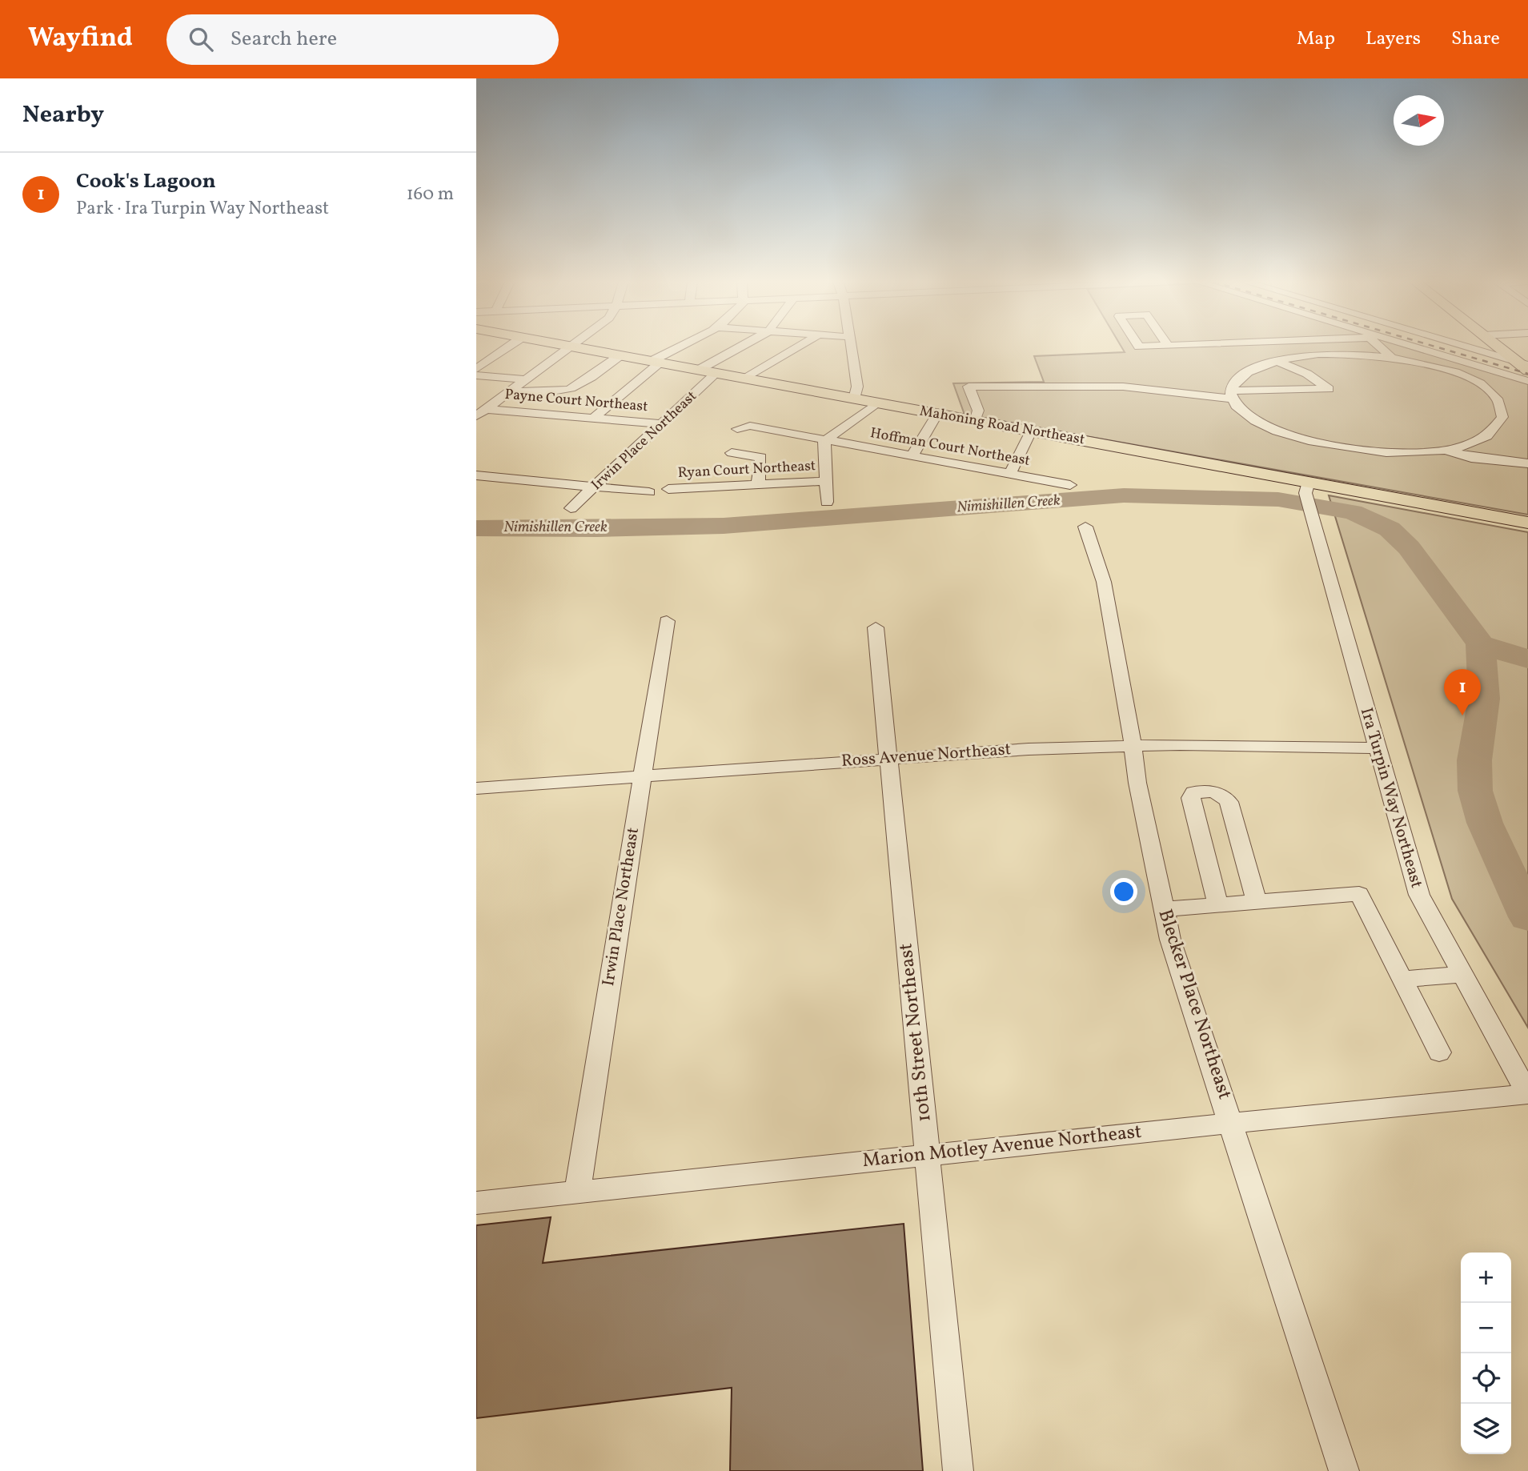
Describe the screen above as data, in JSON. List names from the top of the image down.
{
  "streets": {
    "main road": ["Mahoning Road Northeast"],
    "street": [
      "Payne Court Northeast",
      "Irwin Place Northeast",
      "Hoffman Court Northeast",
      "Ryan Court Northeast",
      "Ross Avenue Northeast",
      "Ira Turpin Way Northeast",
      "Blecker Place Northeast",
      "10th Street Northeast",
      "Marion Motley Avenue Northeast"
    ]
  },
  "crossings": [
    ["Payne Court Northeast", "Irwin Place Northeast"],
    ["Mahoning Road Northeast", "Irwin Place Northeast"],
    ["Mahoning Road Northeast", "Ira Turpin Way Northeast"],
    ["Irwin Place Northeast", "Ross Avenue Northeast"],
    ["Irwin Place Northeast", "Marion Motley Avenue Northeast"],
    ["Ross Avenue Northeast", "Ira Turpin Way Northeast"],
    ["Ross Avenue Northeast", "Blecker Place Northeast"],
    ["Ross Avenue Northeast", "10th Street Northeast"],
    ["Ira Turpin Way Northeast", "Marion Motley Avenue Northeast"],
    ["Blecker Place Northeast", "Marion Motley Avenue Northeast"],
    ["10th Street Northeast", "Marion Motley Avenue Northeast"]
  ],
  "water": ["Nimishillen Creek"],
  "north": "right",
  "page": {
    "header": "Wayfind",
    "search": "Search here",
    "nav": ["Map", "Layers", "Share"],
    "heading": "Nearby",
    "list": [
      {
        "mark": "1",
        "name": "Cook's Lagoon",
        "note": "Park · Ira Turpin Way Northeast",
        "value": "160 m"
      }
    ],
    "pins": "1",
    "map_buttons": ["+", "−"]
  }
}
